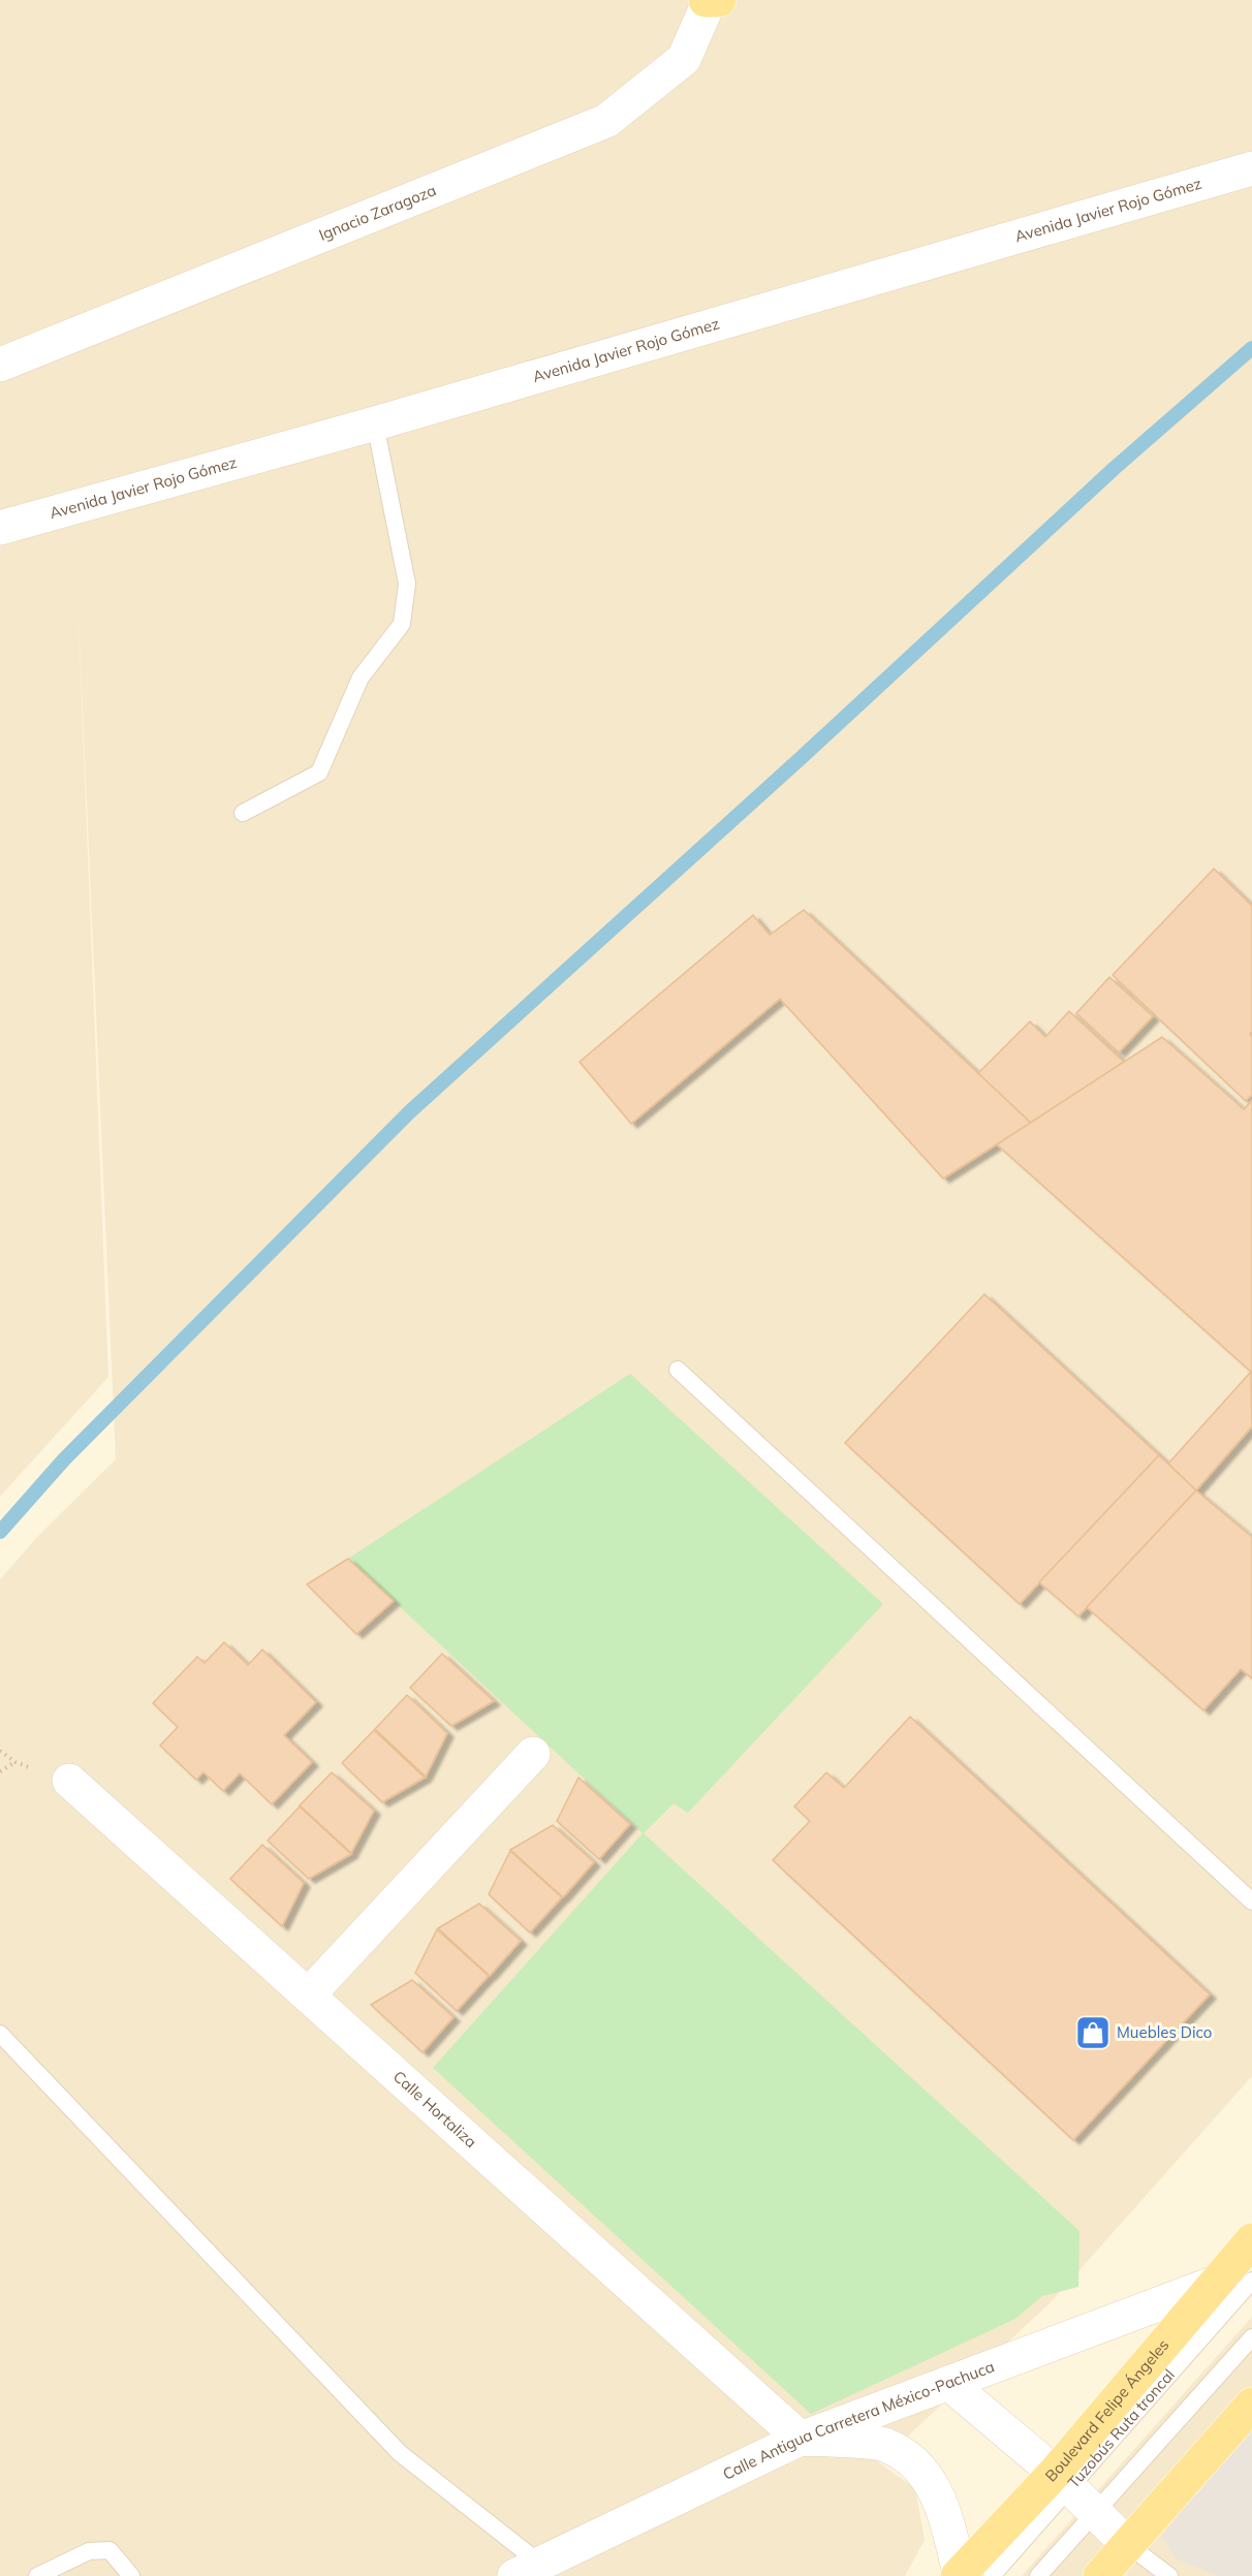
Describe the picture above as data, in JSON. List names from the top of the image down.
{
  "streets": {
    "main road": ["Boulevard Felipe Ángeles"],
    "street": [
      "Avenida Javier Rojo Gómez",
      "Ignacio Zaragoza",
      "Calle Hortaliza",
      "Calle Antigua Carretera México-Pachuca"
    ],
    "lane": ["Tuzobús Ruta troncal"]
  },
  "crossings": [
    ["Calle Hortaliza", "Calle Antigua Carretera México-Pachuca"],
    ["Boulevard Felipe Ángeles", "Calle Antigua Carretera México-Pachuca"],
    ["Boulevard Felipe Ángeles", "Tuzobús Ruta troncal"]
  ],
  "places": {
    "shop": ["Muebles Dico"]
  }
}
